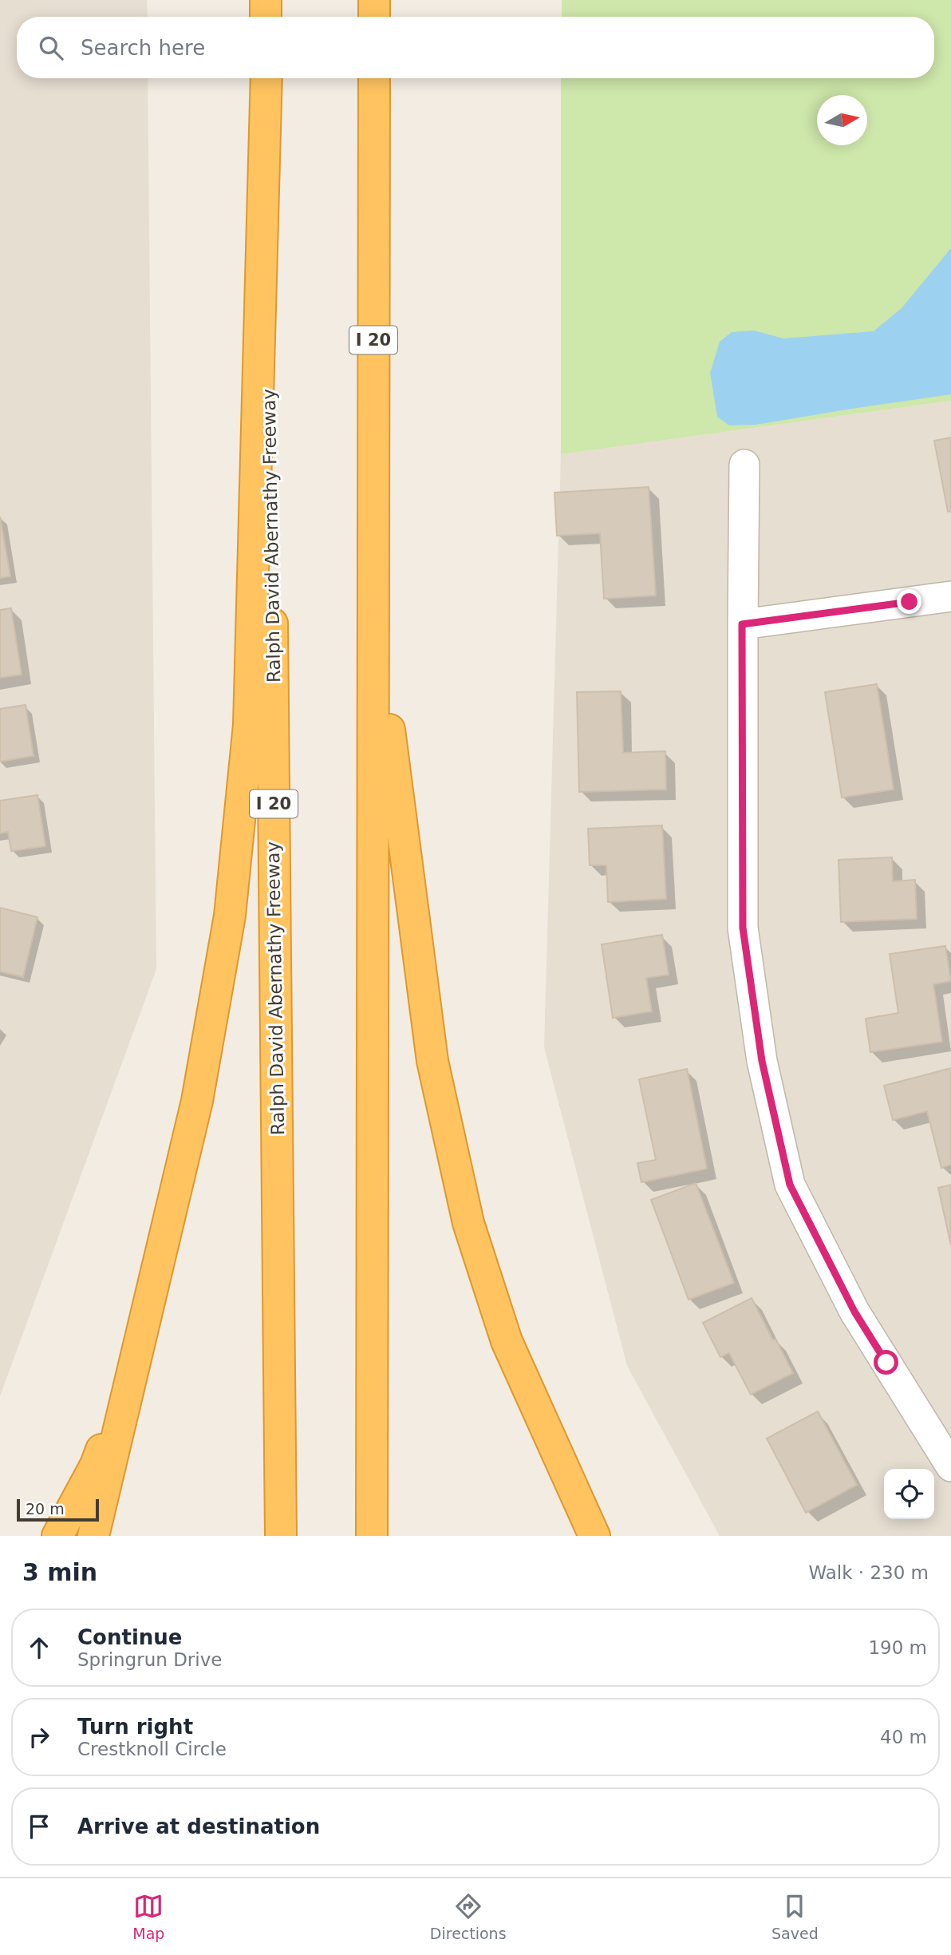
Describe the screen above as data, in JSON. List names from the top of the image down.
{
  "streets": {
    "highway": ["I 20", "Ralph David Abernathy Freeway"]
  },
  "scale_bar": "20 m",
  "north": "right",
  "page": {
    "search": "Search here",
    "scale": "20 m",
    "heading": ["3 min", "Walk · 230 m"],
    "list": [
      ["Continue", "Springrun Drive", "190 m"],
      ["Turn right", "Crestknoll Circle", "40 m"],
      "Arrive at destination"
    ],
    "nav": ["Map", "Directions", "Saved"]
  }
}
